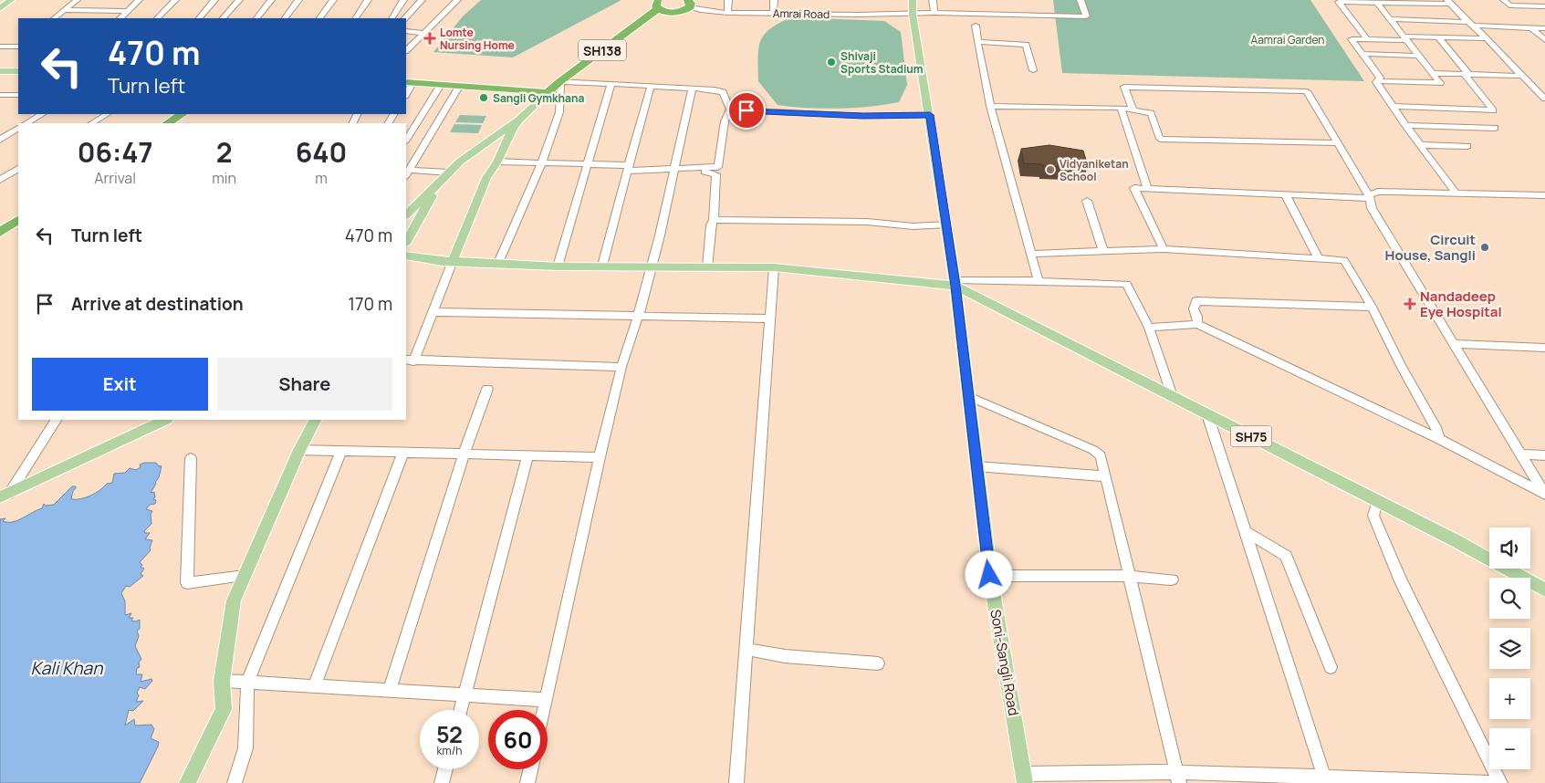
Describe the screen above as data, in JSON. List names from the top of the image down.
{
  "streets": {
    "highway": ["SH138"],
    "main road": ["SH75", "Soni-Sangli Road"],
    "street": ["Amrai Road"]
  },
  "crossings": [
    ["Amrai Road", "Soni-Sangli Road"],
    ["SH75", "Soni-Sangli Road"]
  ],
  "water": ["Kali Khan"],
  "parks": ["Aamrai Garden"],
  "places": {
    "health": ["Lomte Nursing Home", "Nandadeep Eye Hospital"],
    "other": [
      "Shivaji Sports Stadium",
      "Sangli Gymkhana",
      "Vidyaniketan School",
      "Circuit House, Sangli"
    ]
  },
  "page": {
    "turn": ["470 m", "Turn left"],
    "eta": [
      "06:47",
      "Arrival",
      "2",
      "min",
      "640",
      "m"
    ],
    "list": [
      {
        "name": "Turn left",
        "value": "470 m"
      },
      {
        "name": "Arrive at destination",
        "value": "170 m"
      }
    ],
    "buttons": ["Exit", "Share"],
    "map_buttons": ["+", "−"],
    "speed": "52 km/h",
    "limit": "60"
  }
}
